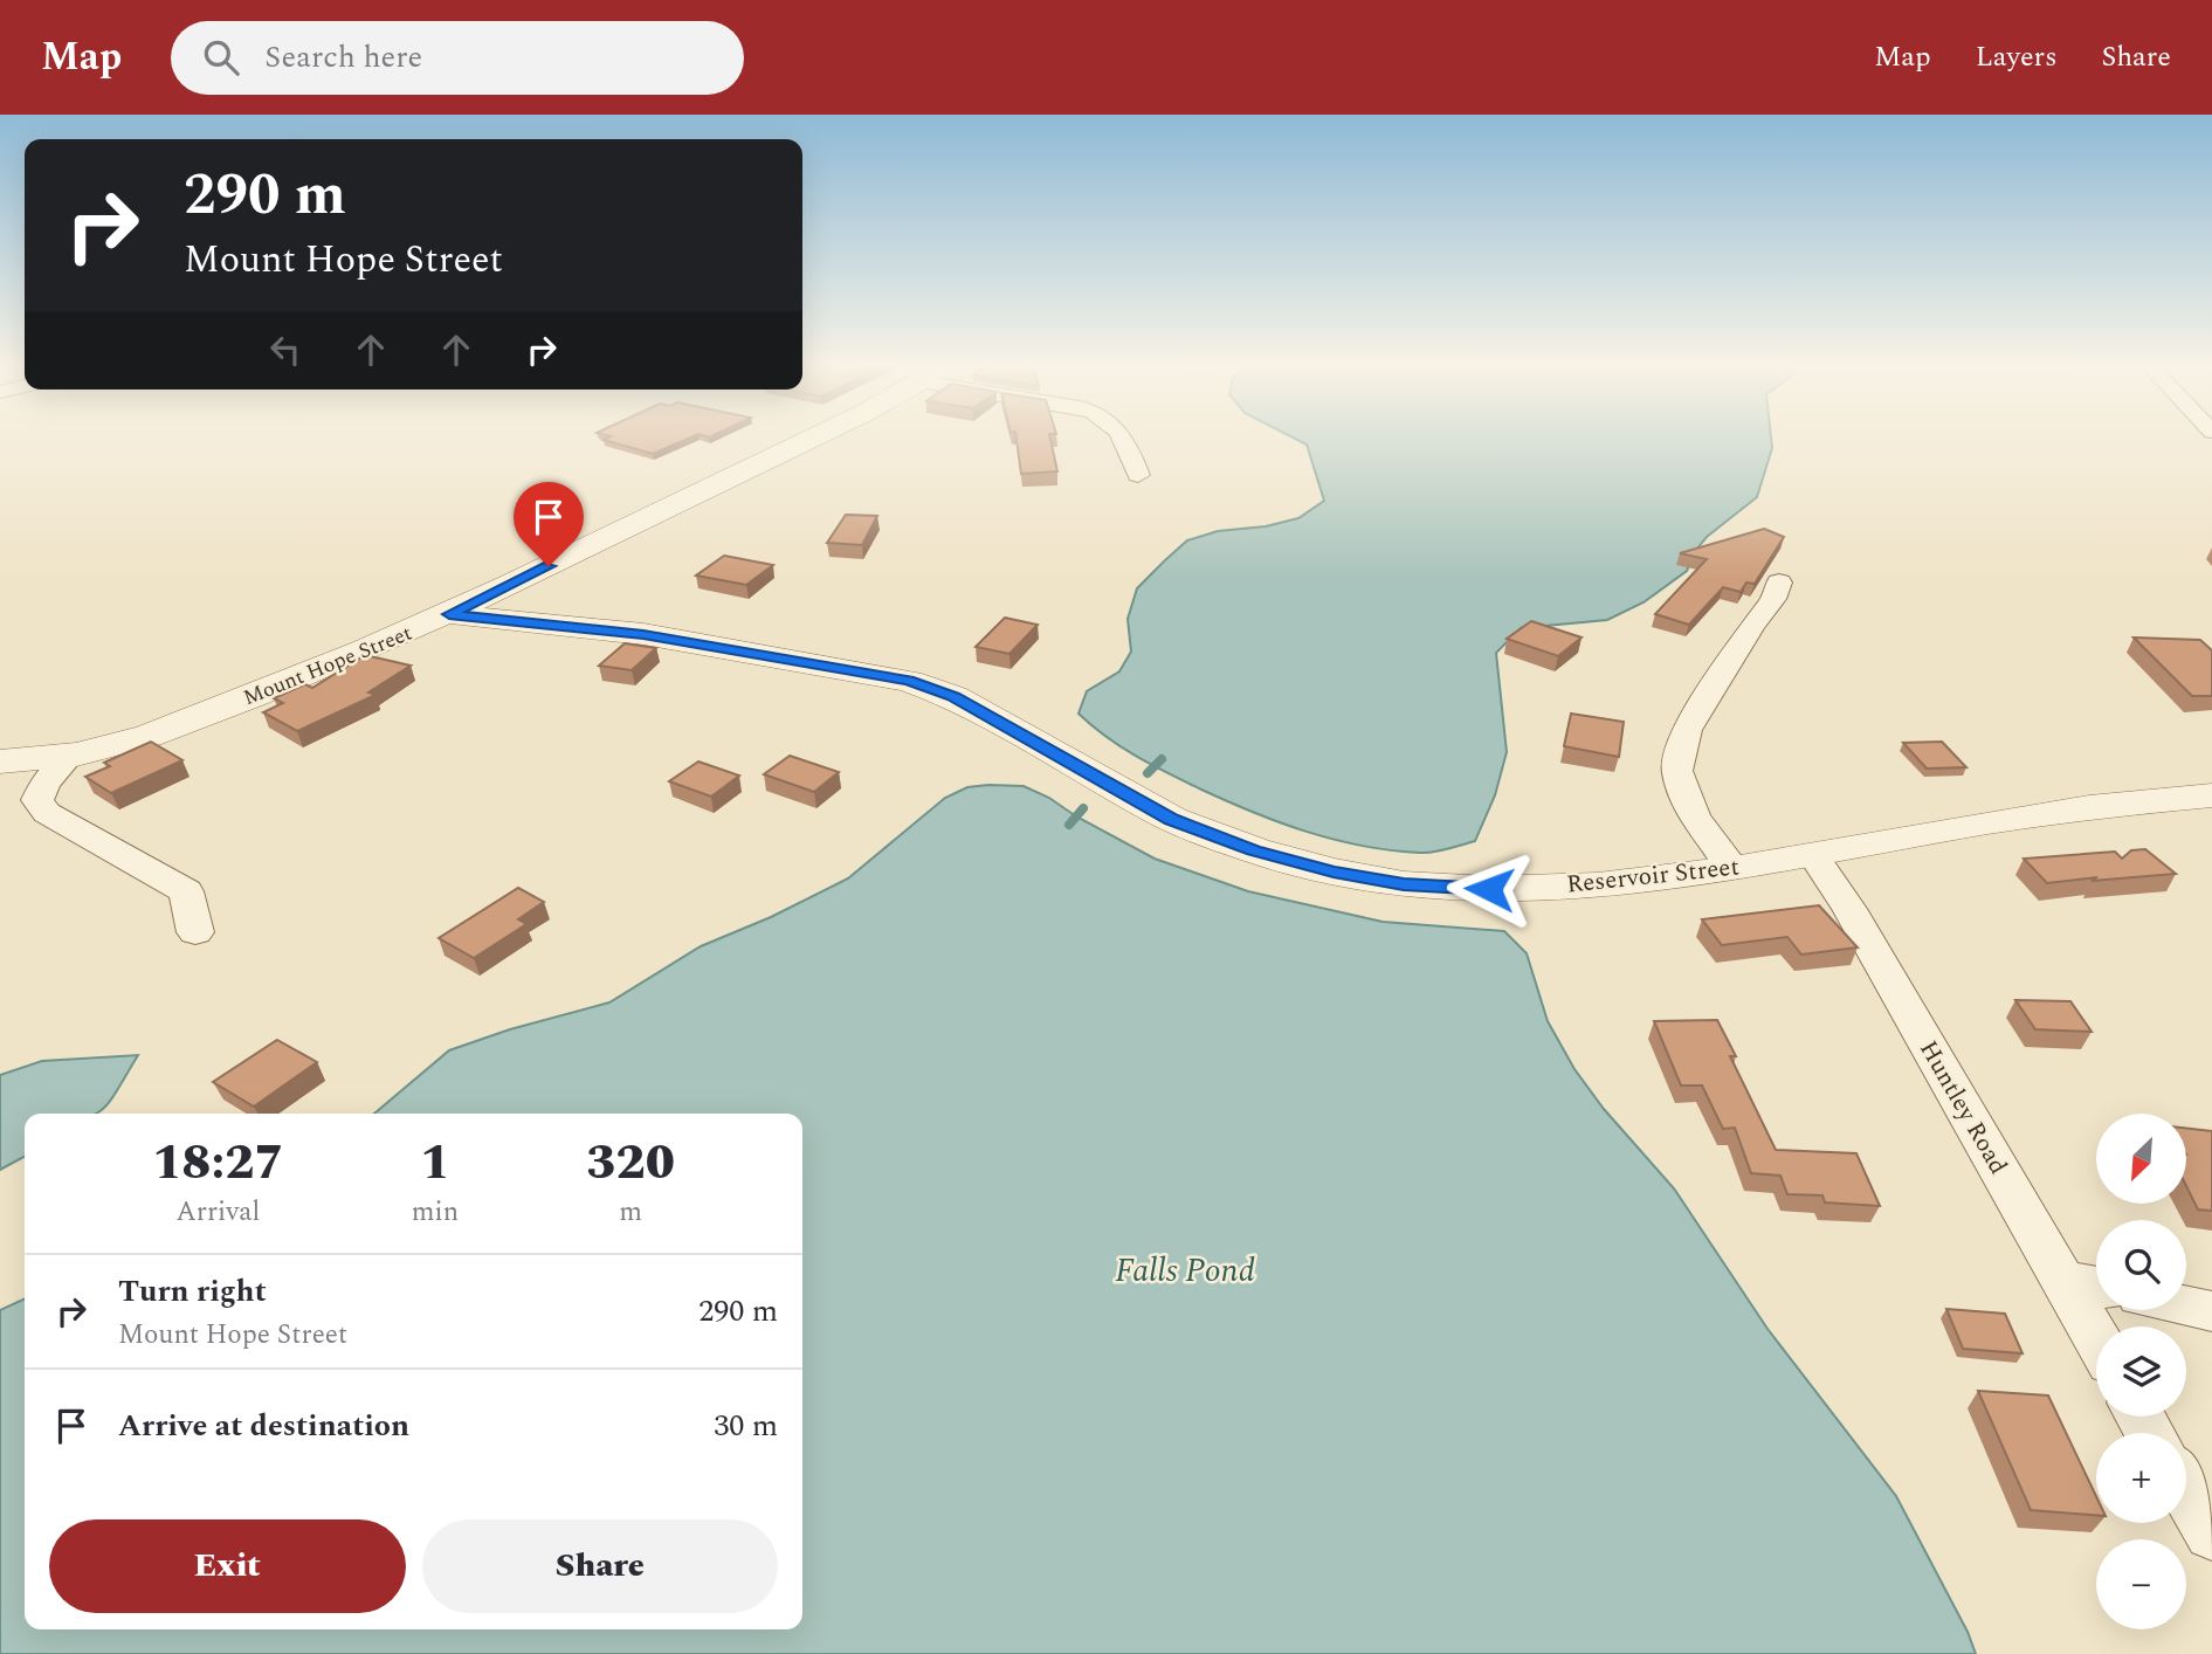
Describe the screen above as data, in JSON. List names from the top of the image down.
{
  "streets": {
    "street": ["Mount Hope Street", "Reservoir Street", "Huntley Road"]
  },
  "crossings": [
    ["Mount Hope Street", "Reservoir Street"],
    ["Reservoir Street", "Huntley Road"]
  ],
  "water": ["Falls Pond"],
  "north": "bottom left",
  "page": {
    "header": "Map",
    "search": "Search here",
    "nav": ["Map", "Layers", "Share"],
    "turn": ["290 m", "Mount Hope Street"],
    "map_buttons": ["+", "−"],
    "eta": [
      "18:27",
      "Arrival",
      "1",
      "min",
      "320",
      "m"
    ],
    "list": [
      {
        "name": "Turn right",
        "note": "Mount Hope Street",
        "value": "290 m"
      },
      {
        "name": "Arrive at destination",
        "value": "30 m"
      }
    ],
    "buttons": ["Exit", "Share"]
  }
}
